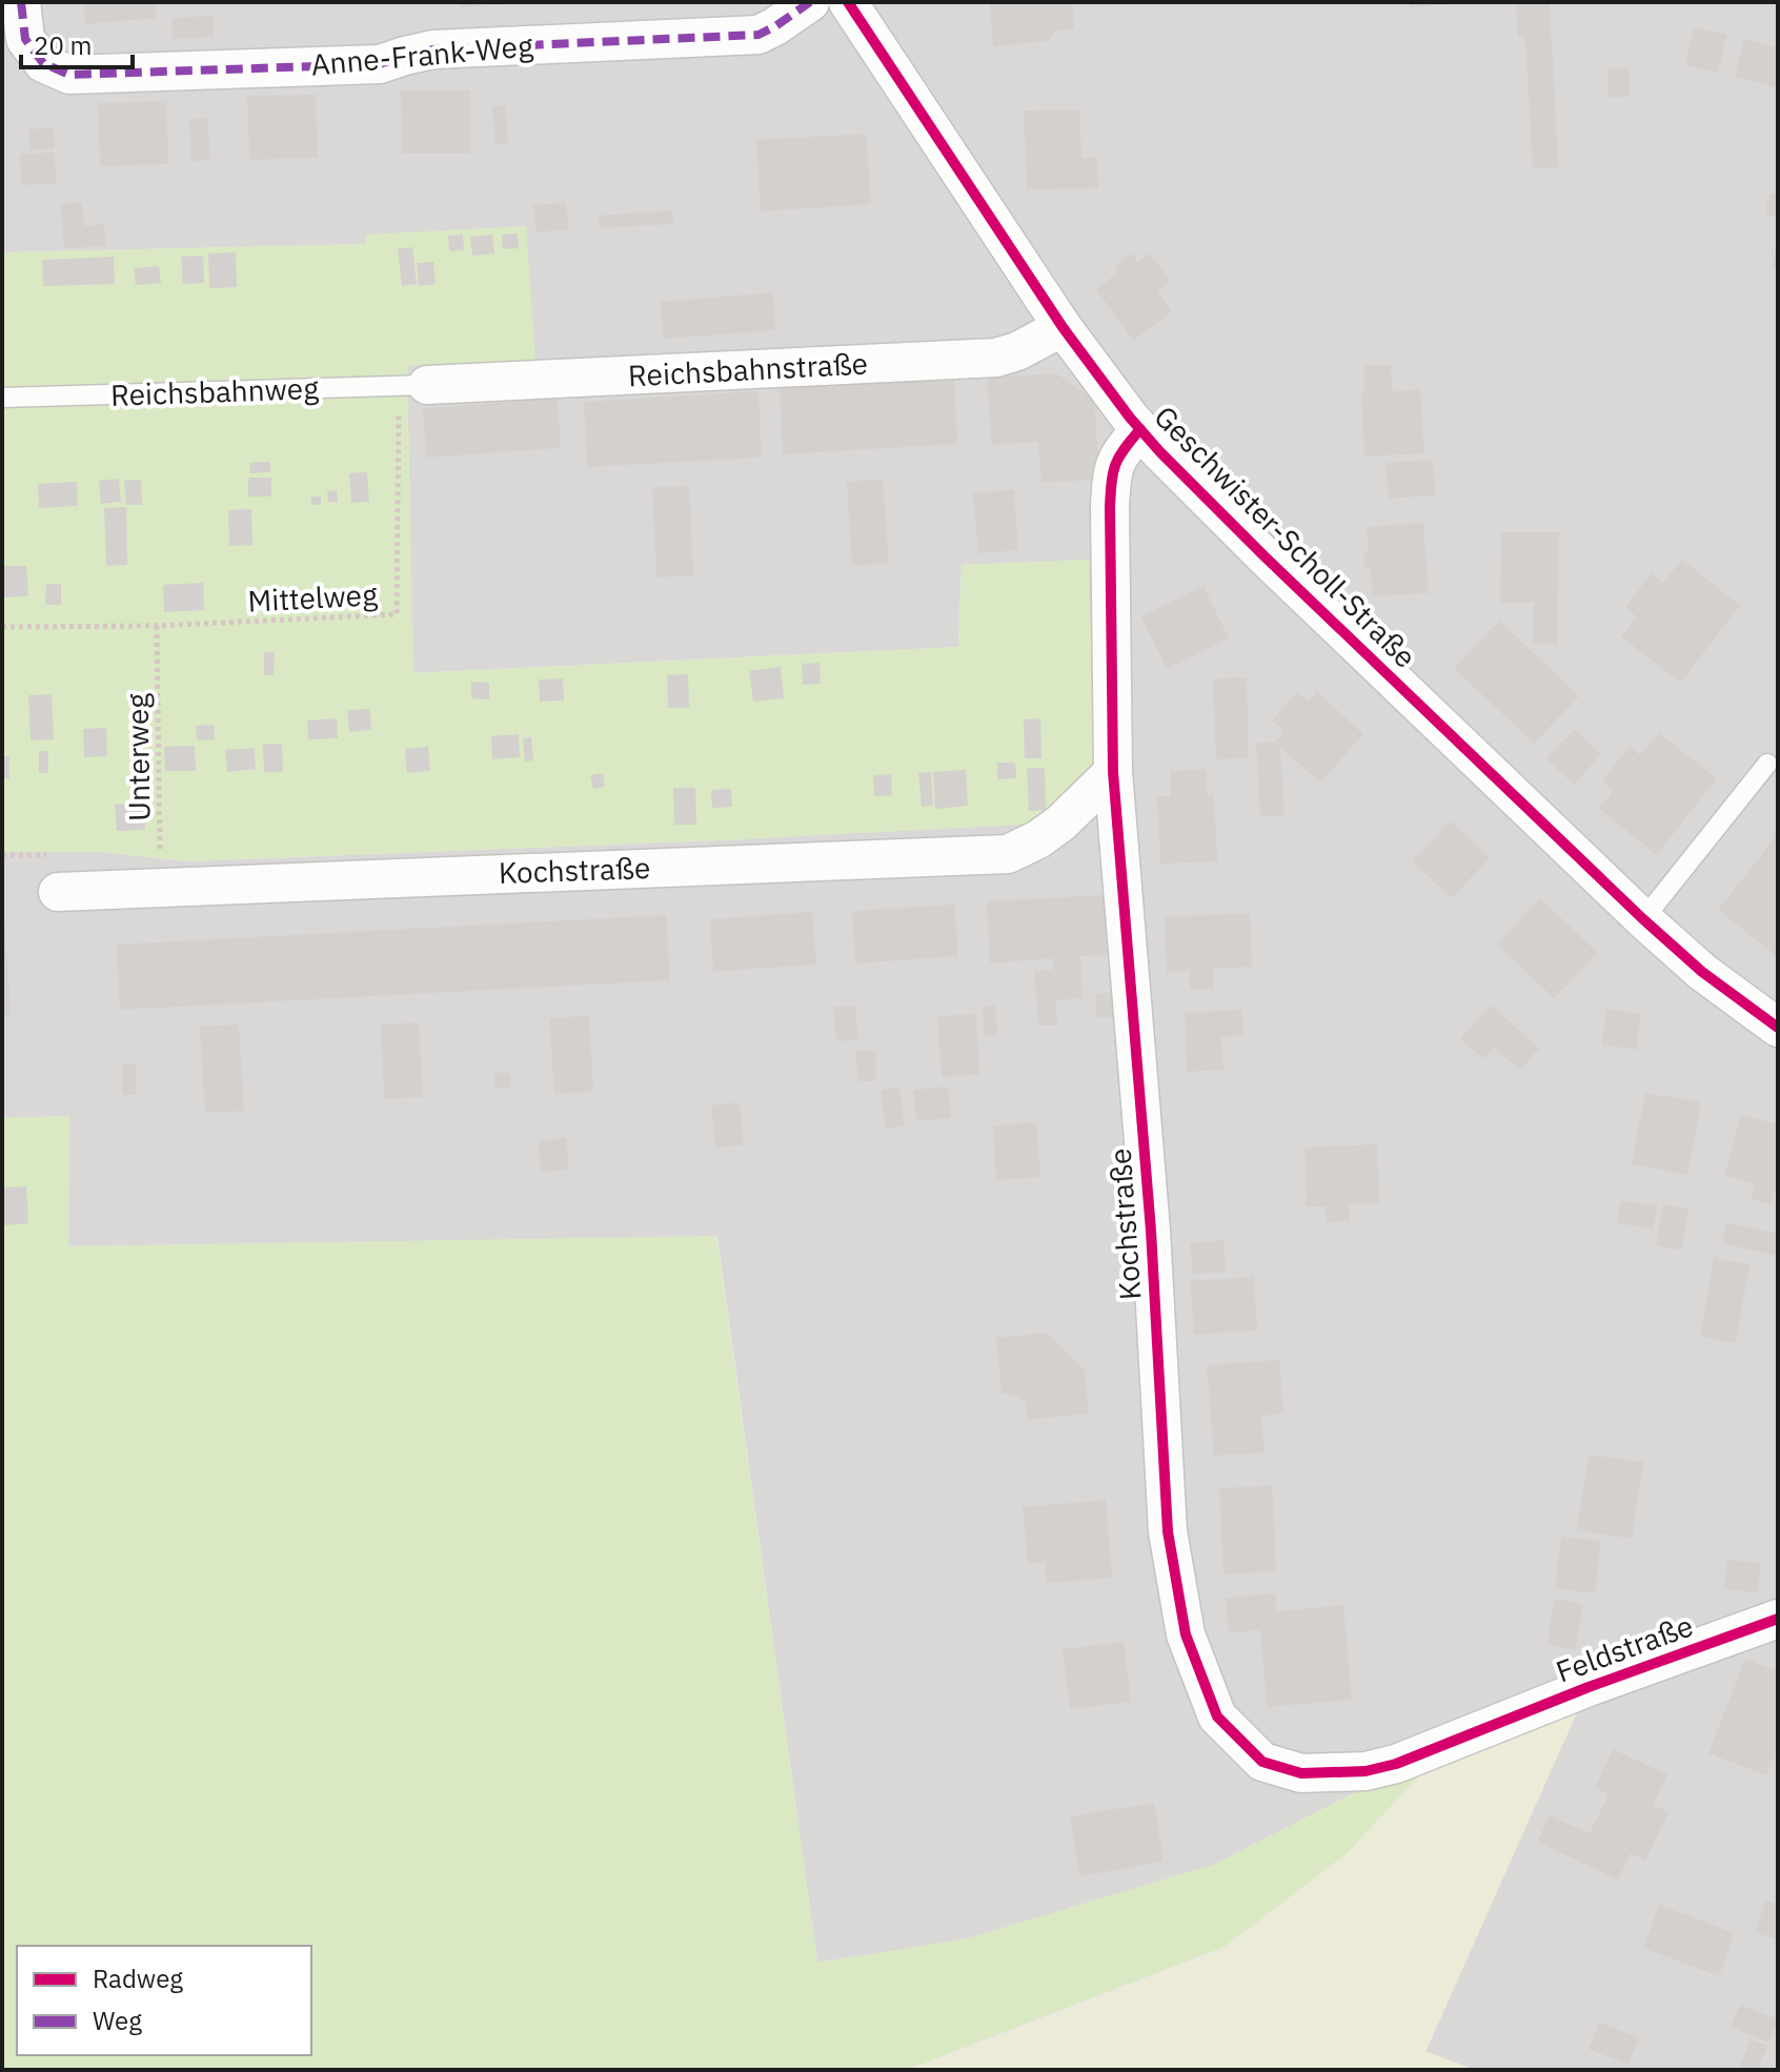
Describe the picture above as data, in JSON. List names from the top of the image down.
{
  "streets": {
    "street": [
      "Anne-Frank-Weg",
      "Reichsbahnstraße",
      "Geschwister-Scholl-Straße",
      "Kochstraße",
      "Feldstraße"
    ],
    "lane": ["Reichsbahnweg"],
    "path": ["Mittelweg", "Unterweg"]
  },
  "crossings": [
    ["Reichsbahnstraße", "Reichsbahnweg"],
    ["Reichsbahnstraße", "Geschwister-Scholl-Straße"],
    ["Reichsbahnstraße", "Mittelweg"],
    ["Reichsbahnweg", "Mittelweg"],
    ["Geschwister-Scholl-Straße", "Kochstraße"],
    ["Mittelweg", "Unterweg"],
    ["Unterweg", "Kochstraße"],
    ["Kochstraße", "Feldstraße"]
  ],
  "legend": ["Radweg", "Weg"],
  "scale_bar": "20 m"
}
